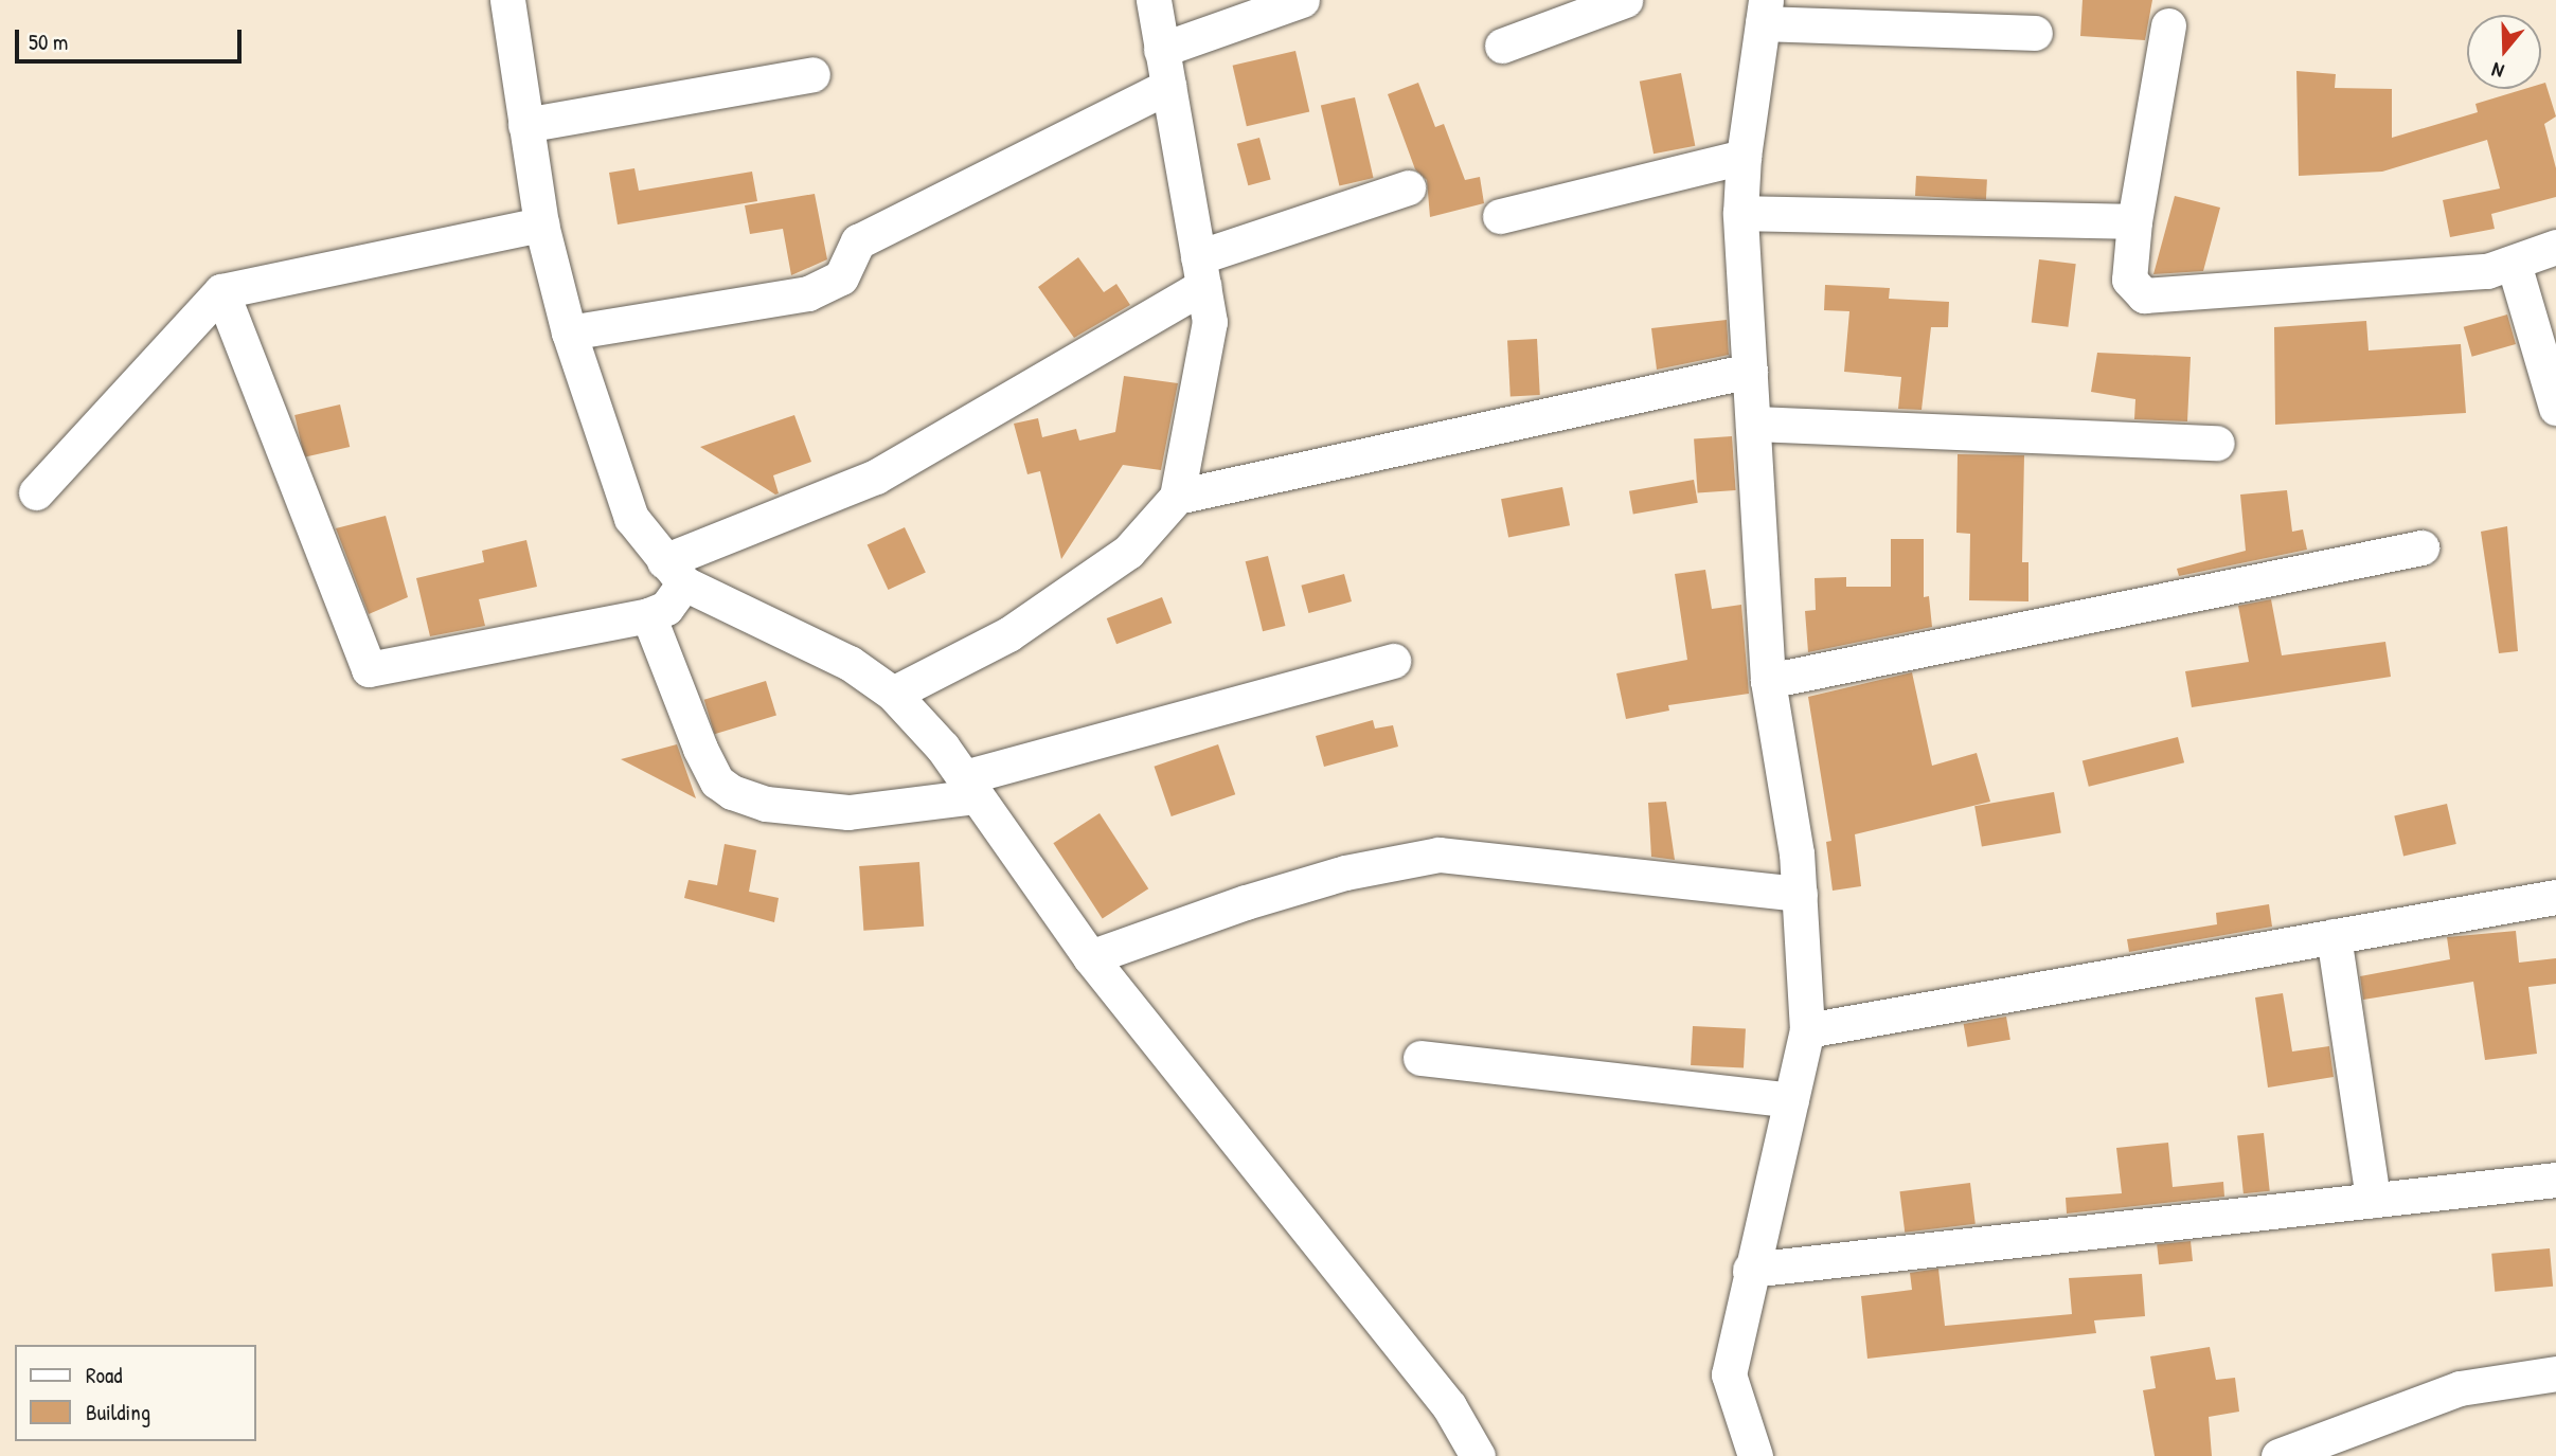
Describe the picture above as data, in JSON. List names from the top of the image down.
{
  "legend": ["Road", "Building"],
  "scale_bar": "50 m",
  "north": "bottom"
}
